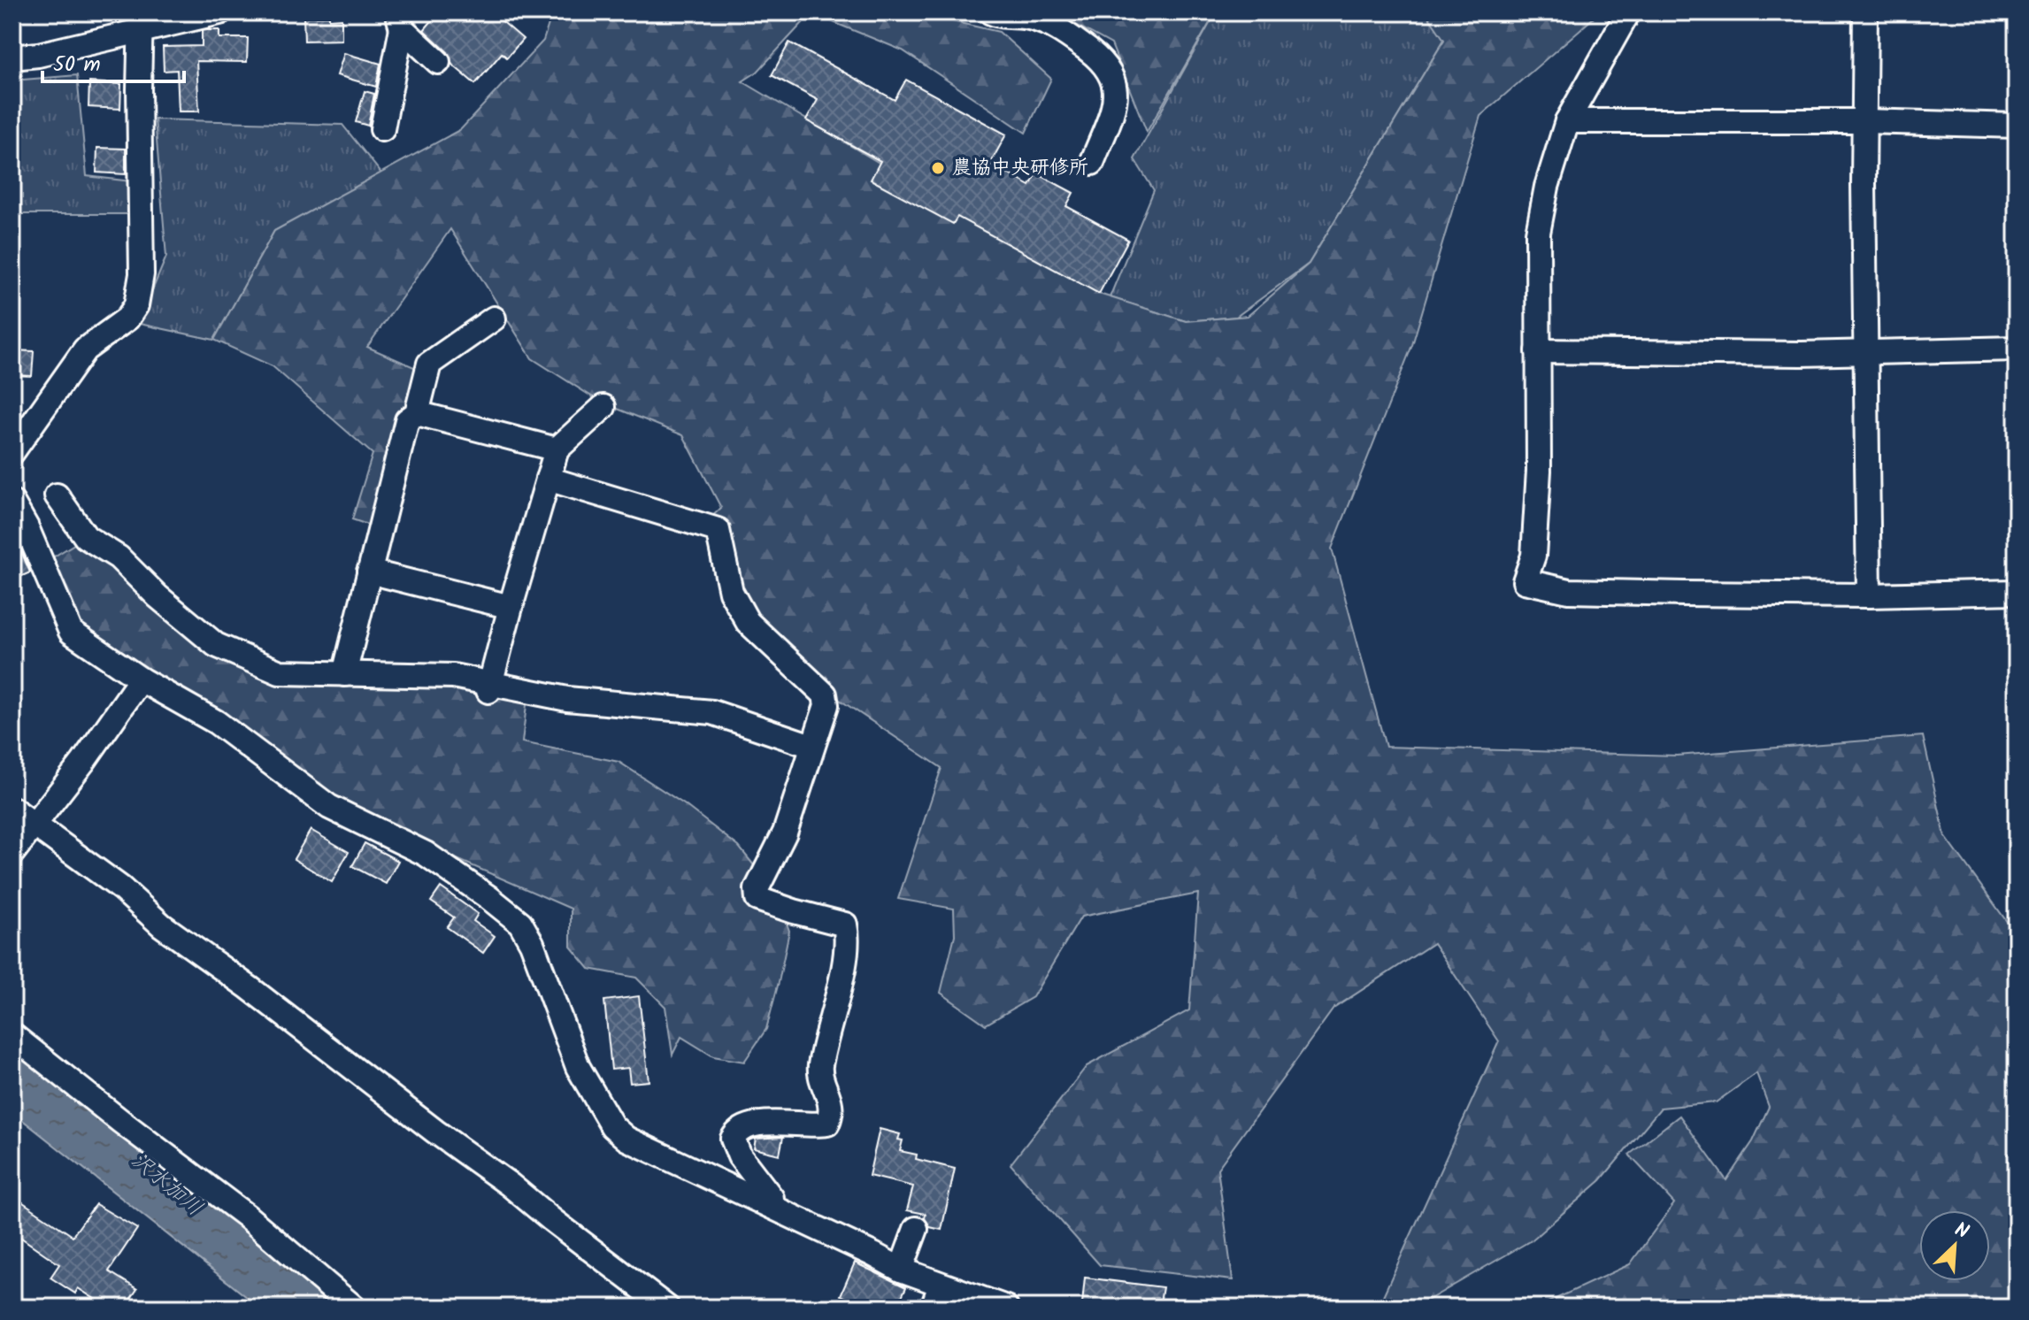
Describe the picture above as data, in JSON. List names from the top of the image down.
{
  "water": ["沢水加川"],
  "places": ["農協中央研修所"],
  "scale_bar": "50 m",
  "north": "top right"
}
